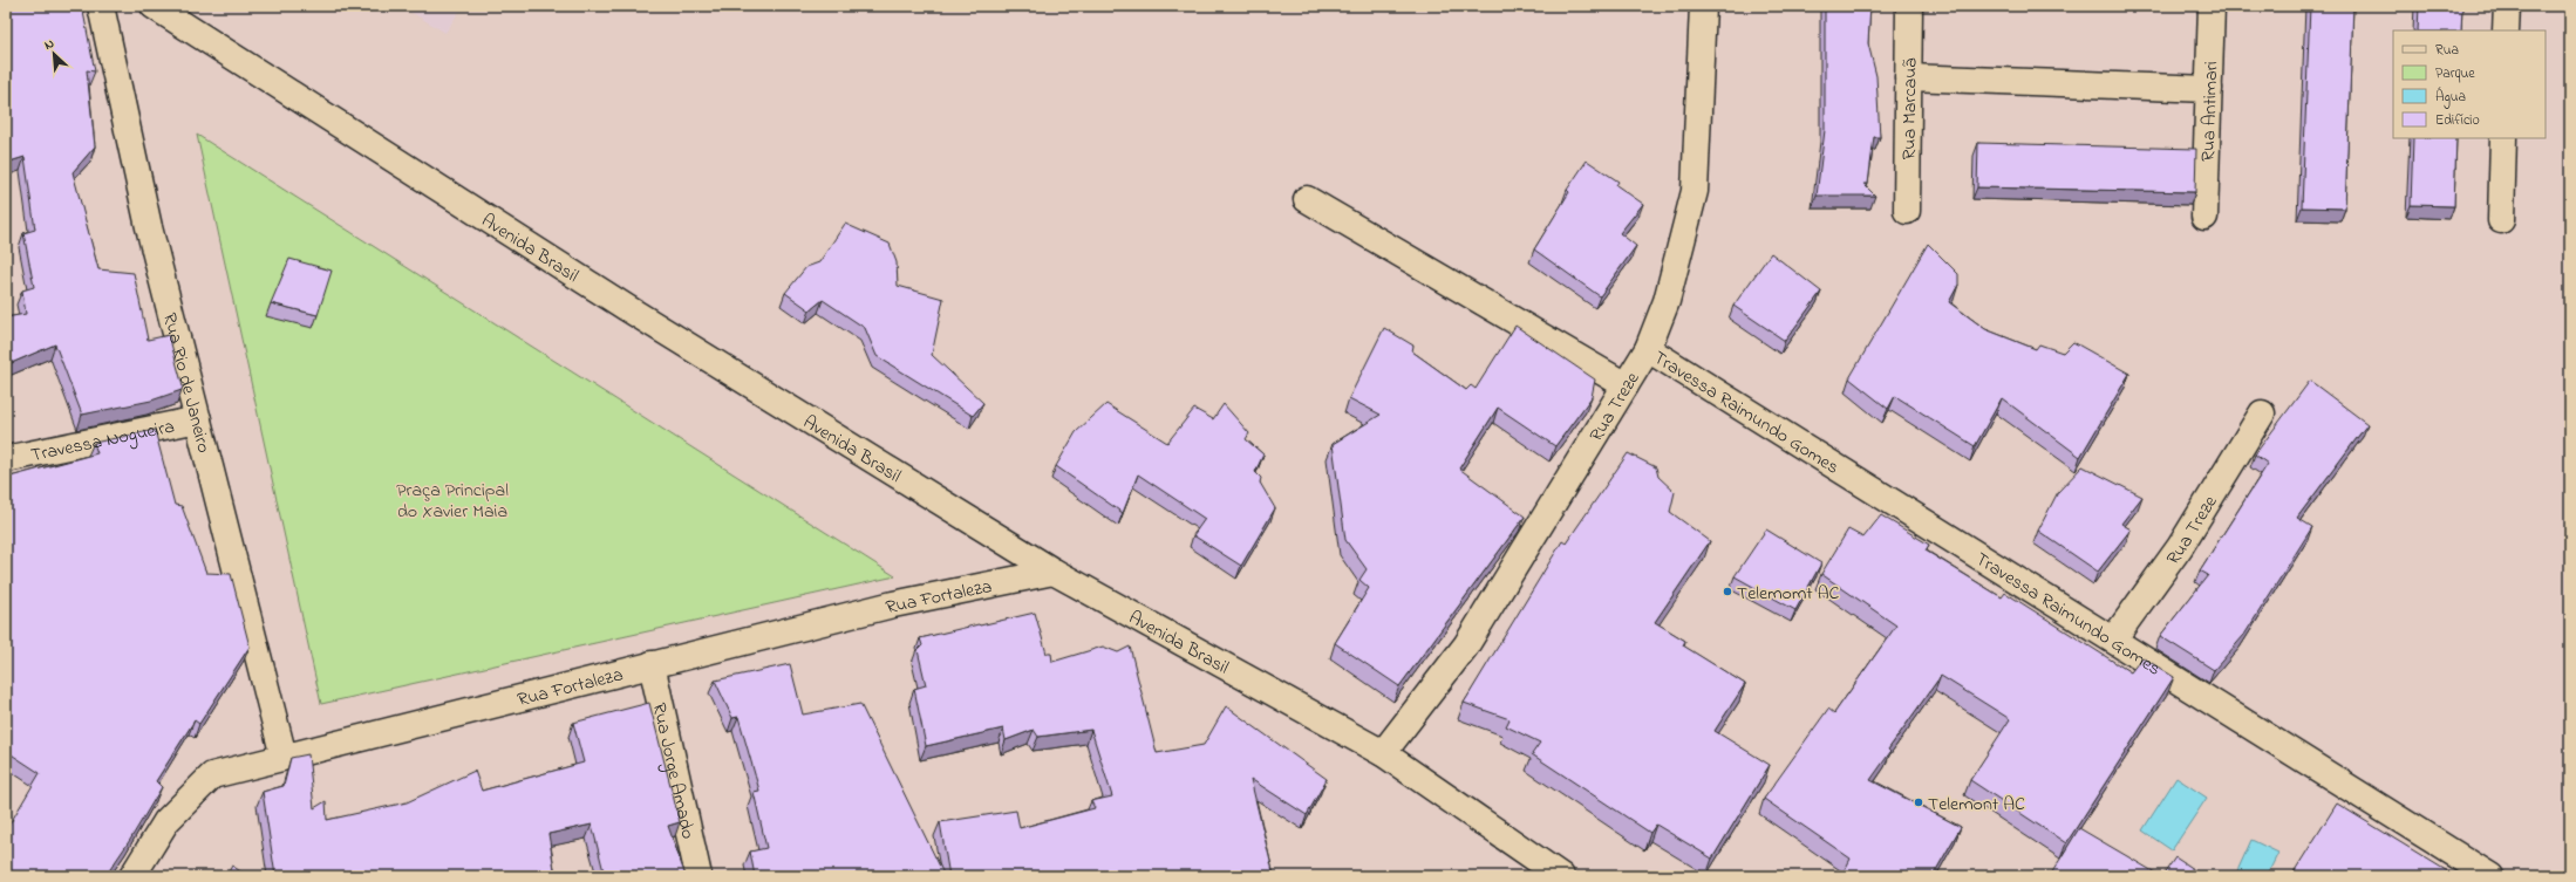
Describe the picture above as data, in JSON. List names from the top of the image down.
{
  "streets": {
    "street": [
      "Rua Marcauã",
      "Rua Antimari",
      "Avenida Brasil",
      "Rua Rio de Janeiro",
      "Rua Treze",
      "Travessa Raimundo Gomes",
      "Travessa Nogueira",
      "Rua Fortaleza",
      "Rua Jorge Amado"
    ]
  },
  "crossings": [
    ["Avenida Brasil", "Rua Treze"],
    ["Avenida Brasil", "Rua Fortaleza"],
    ["Rua Rio de Janeiro", "Travessa Nogueira"],
    ["Rua Rio de Janeiro", "Rua Fortaleza"],
    ["Rua Treze", "Travessa Raimundo Gomes"],
    ["Rua Fortaleza", "Rua Jorge Amado"]
  ],
  "parks": ["Praça Principal do Xavier Maia"],
  "places": ["Telemomt AC", "Telemont AC"],
  "legend": [
    "Rua",
    "Parque",
    "Água",
    "Edifício"
  ],
  "north": "top left"
}
